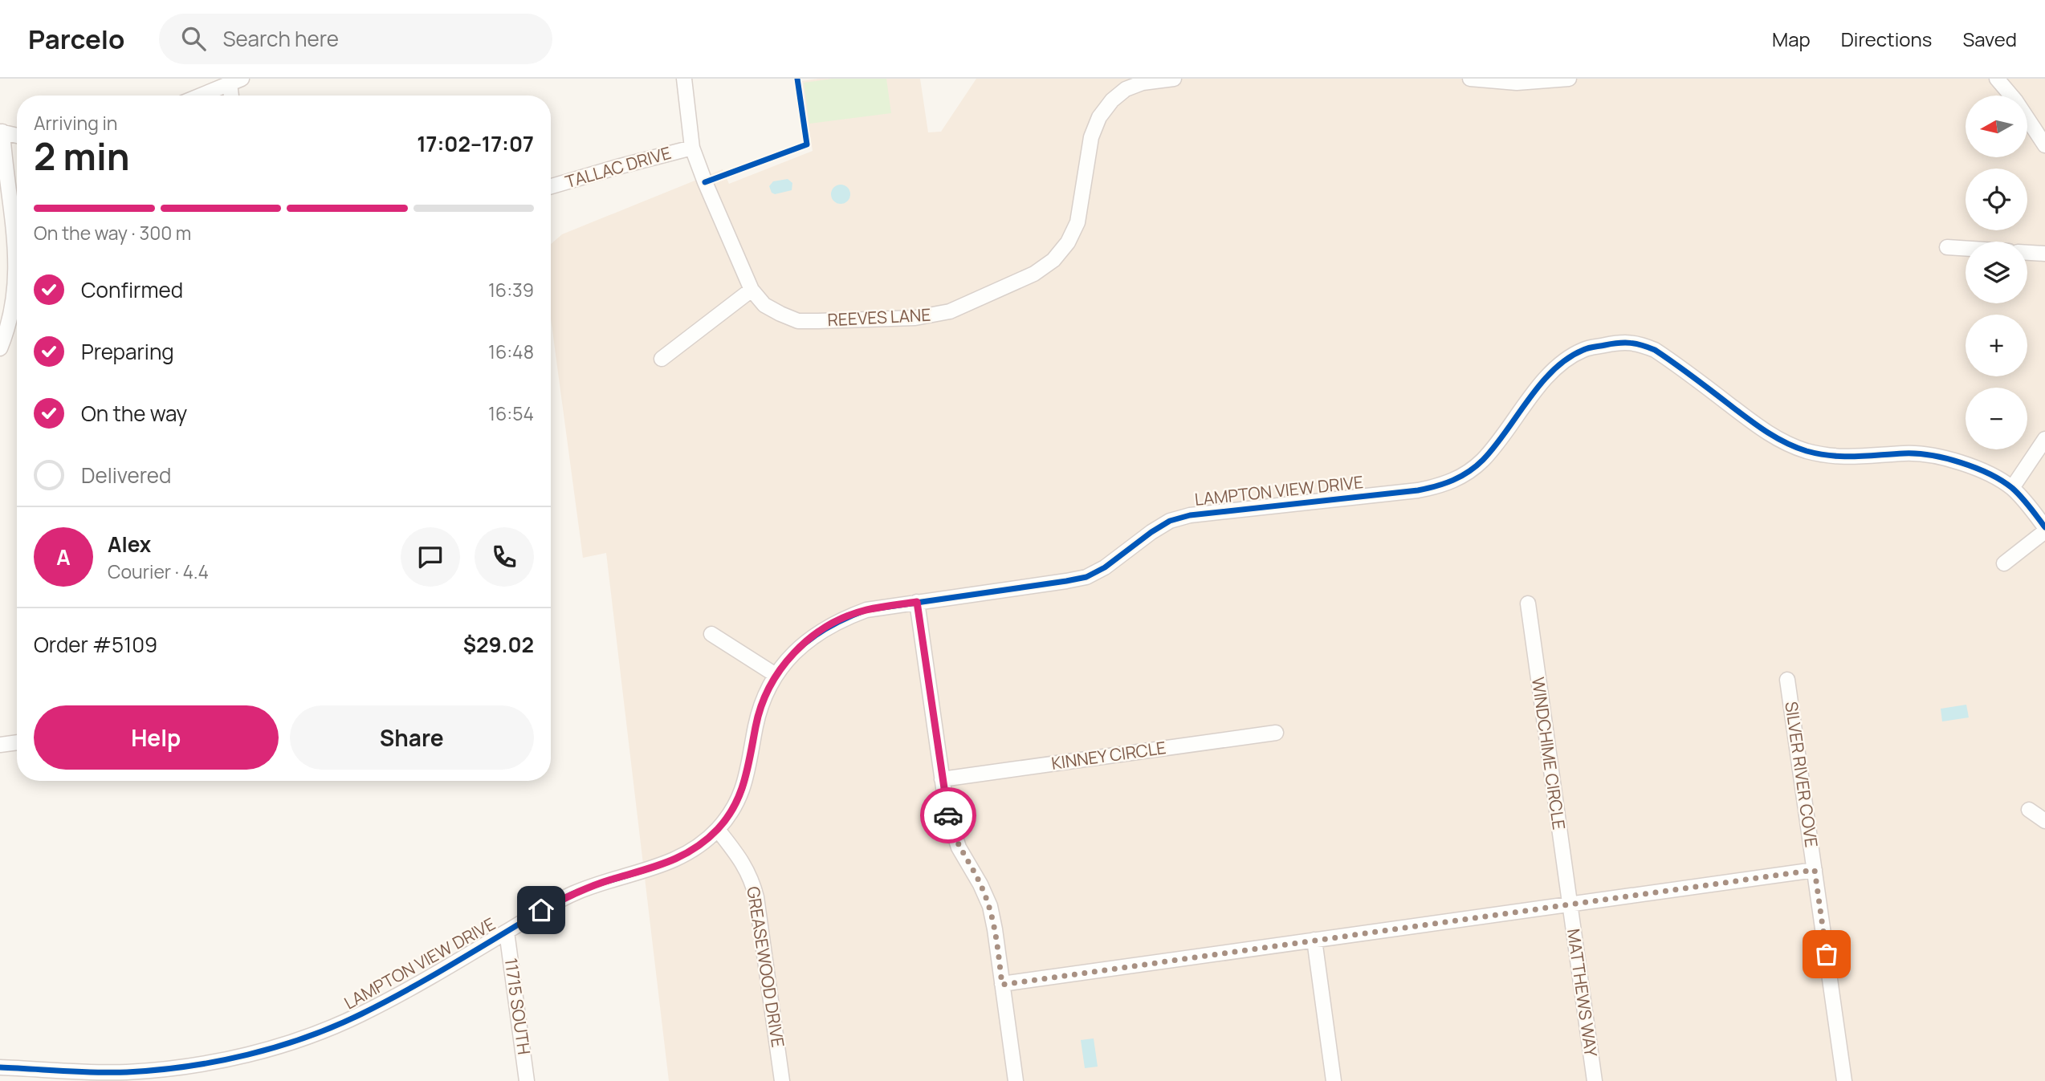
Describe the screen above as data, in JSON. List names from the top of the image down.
{
  "streets": {
    "street": [
      "TALLAC DRIVE",
      "REEVES LANE",
      "LAMPTON VIEW DRIVE",
      "WINDCHIME CIRCLE",
      "KINNEY CIRCLE",
      "SILVER RIVER COVE",
      "GREASEWOOD DRIVE",
      "MATTHEWS WAY",
      "11715 SOUTH"
    ]
  },
  "crossings": [
    ["TALLAC DRIVE", "REEVES LANE"],
    ["LAMPTON VIEW DRIVE", "GREASEWOOD DRIVE"],
    ["LAMPTON VIEW DRIVE", "11715 SOUTH"],
    ["WINDCHIME CIRCLE", "MATTHEWS WAY"]
  ],
  "north": "left",
  "page": {
    "header": "Parcelo",
    "search": "Search here",
    "nav": ["Map", "Directions", "Saved"],
    "map_buttons": ["+", "−"],
    "heading": ["2 min", "Arriving in", "17:02–17:07"],
    "panel": [
      "Alex",
      "Courier · 4.4",
      "Order #5109",
      "$29.02"
    ],
    "bar": "On the way · 300 m",
    "list": [
      ["Confirmed", "16:39"],
      ["Preparing", "16:48"],
      ["On the way", "16:54"],
      "Delivered"
    ],
    "round": "A",
    "buttons": ["Help", "Share"]
  }
}
